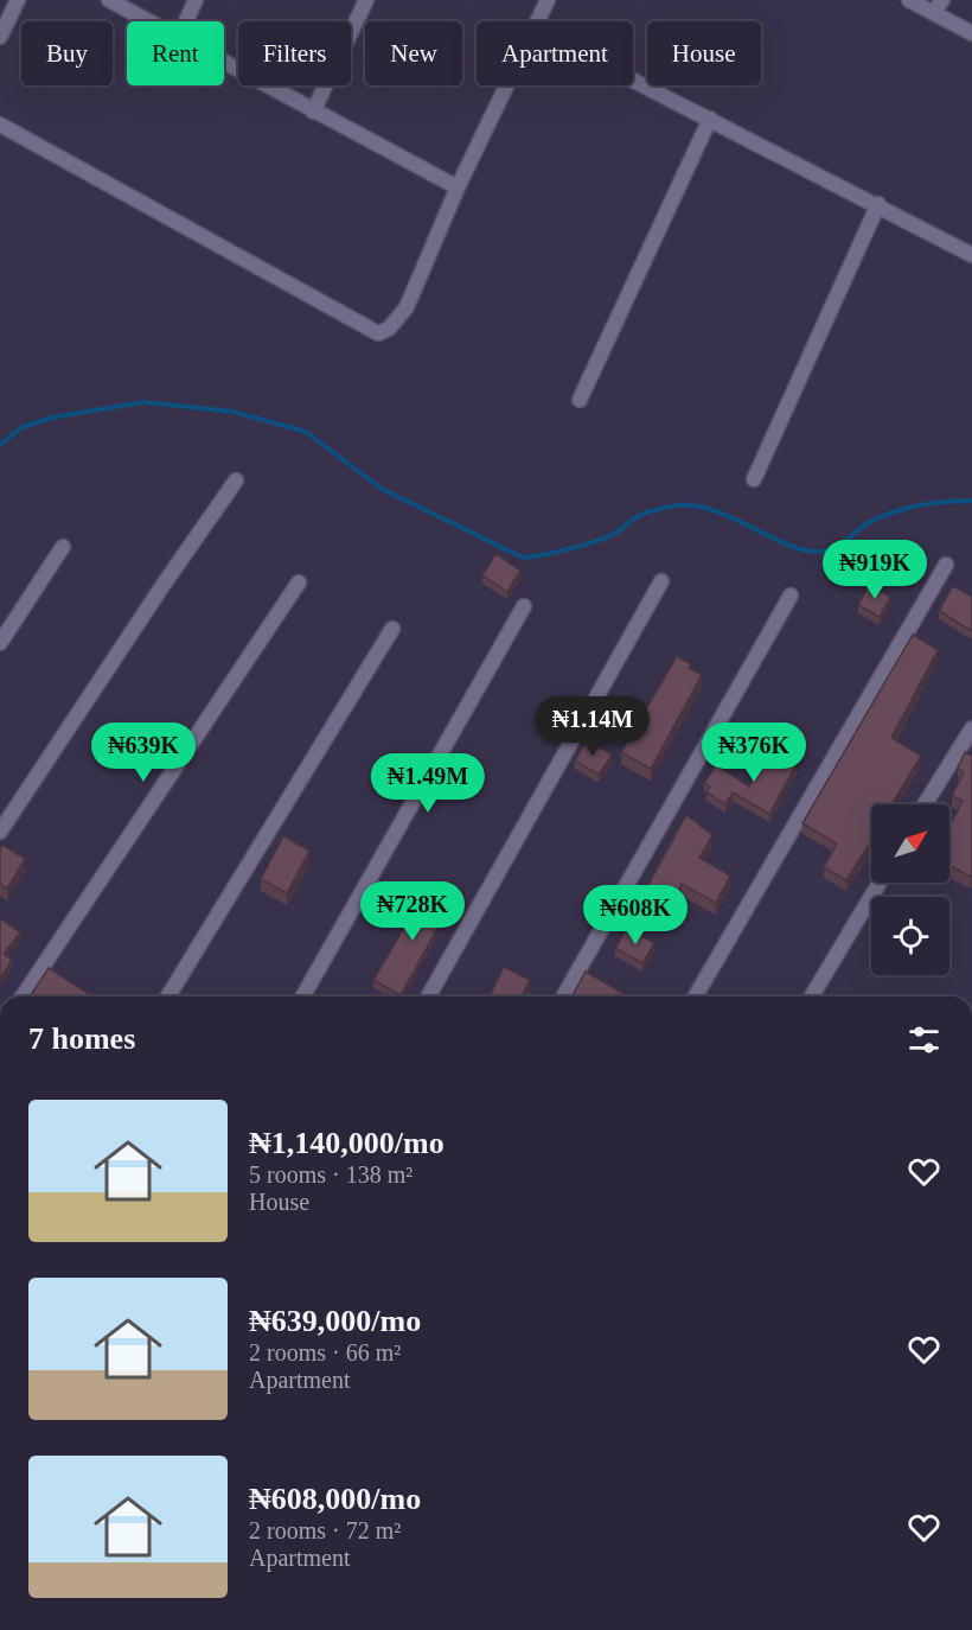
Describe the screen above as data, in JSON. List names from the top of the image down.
{
  "north": "top right",
  "page": {
    "chip": [
      "Buy",
      "Rent",
      "Filters",
      "New",
      "Apartment",
      "House"
    ],
    "price": [
      "₦919K",
      "₦1.14M",
      "₦639K",
      "₦376K",
      "₦1.49M",
      "₦728K",
      "₦608K"
    ],
    "heading": "7 homes",
    "list": [
      {
        "name": "₦1,140,000/mo",
        "note": "5 rooms · 138 m² · House"
      },
      {
        "name": "₦639,000/mo",
        "note": "2 rooms · 66 m² · Apartment"
      },
      {
        "name": "₦608,000/mo",
        "note": "2 rooms · 72 m² · Apartment"
      }
    ]
  }
}
